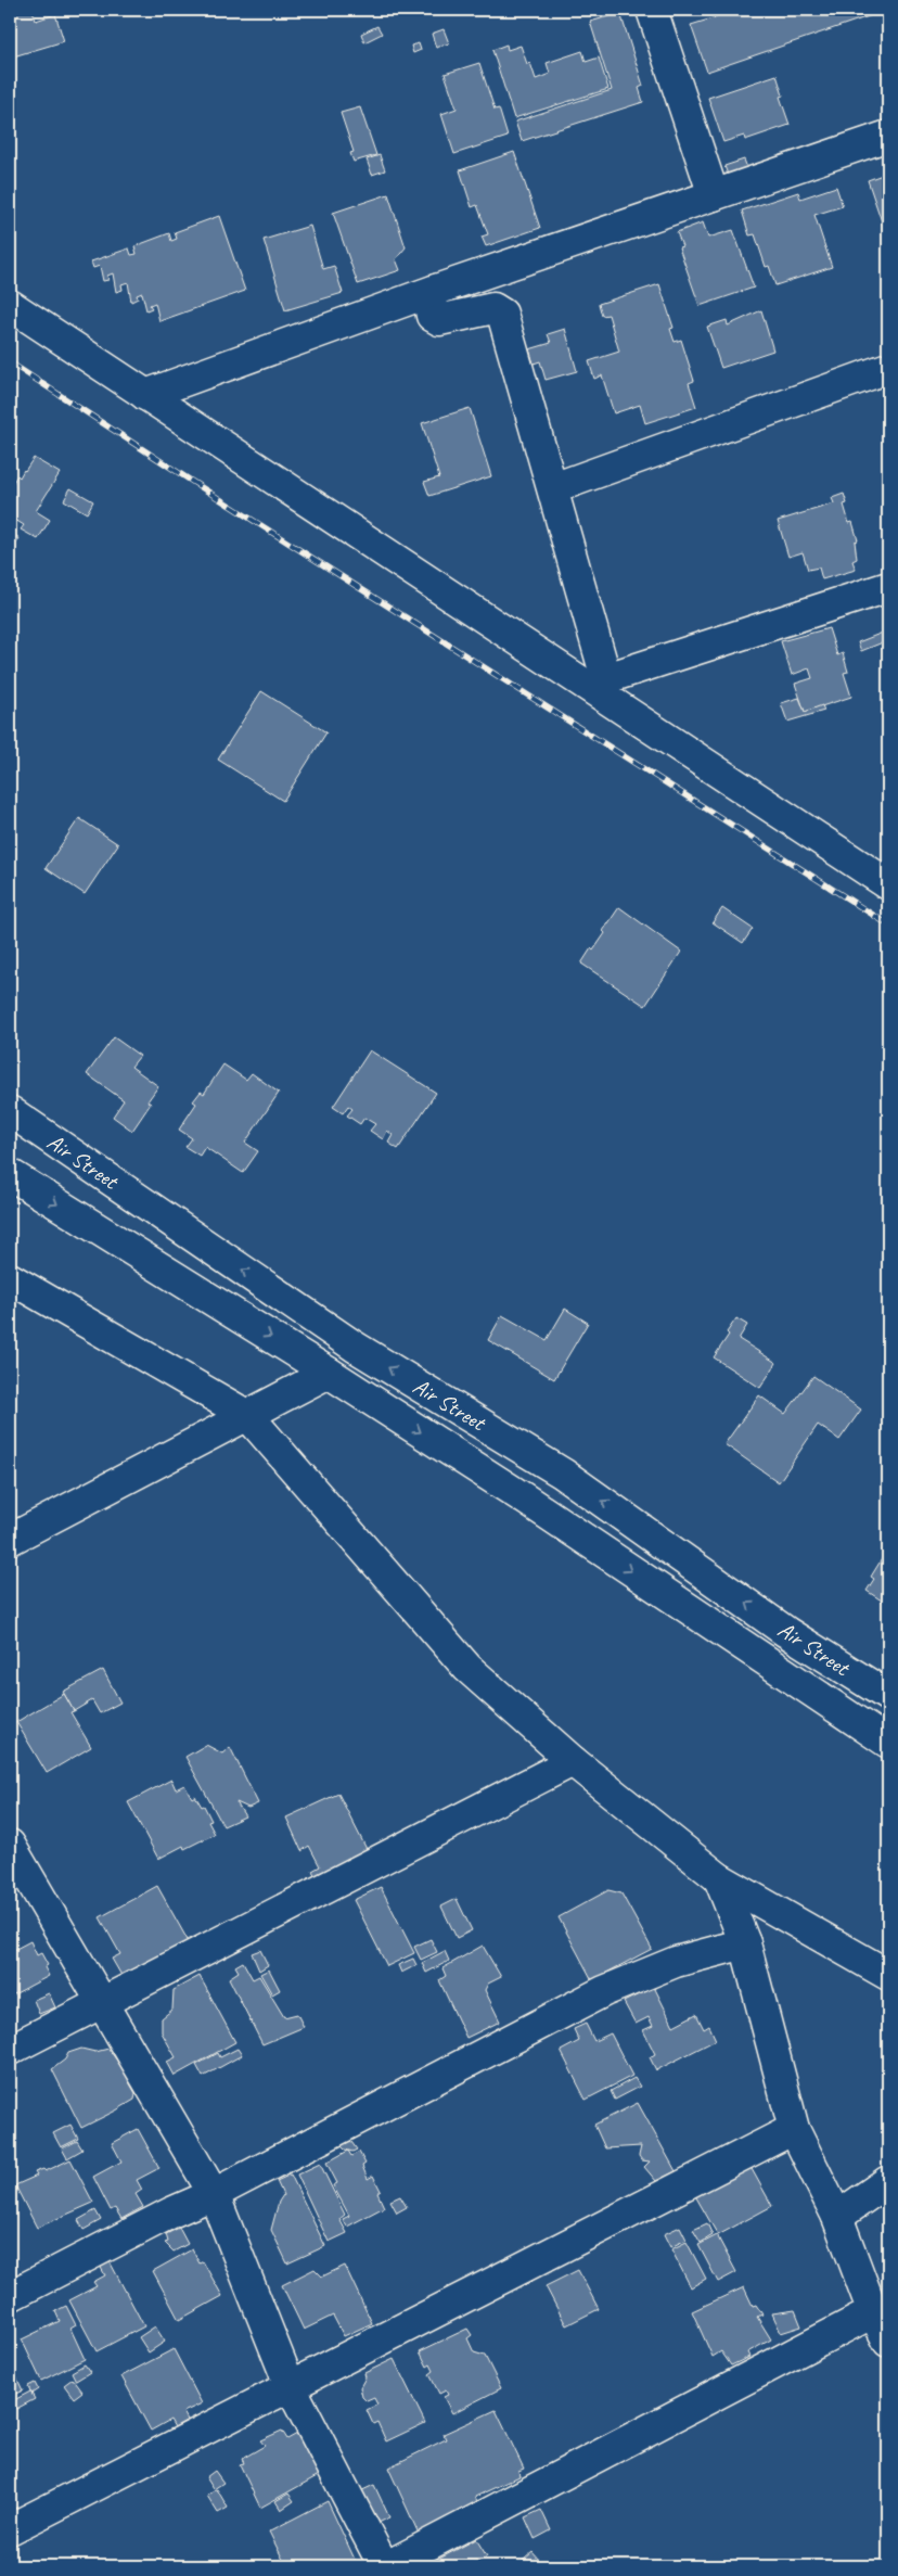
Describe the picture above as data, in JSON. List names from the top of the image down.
{
  "streets": {
    "street": ["Air Street"]
  }
}
